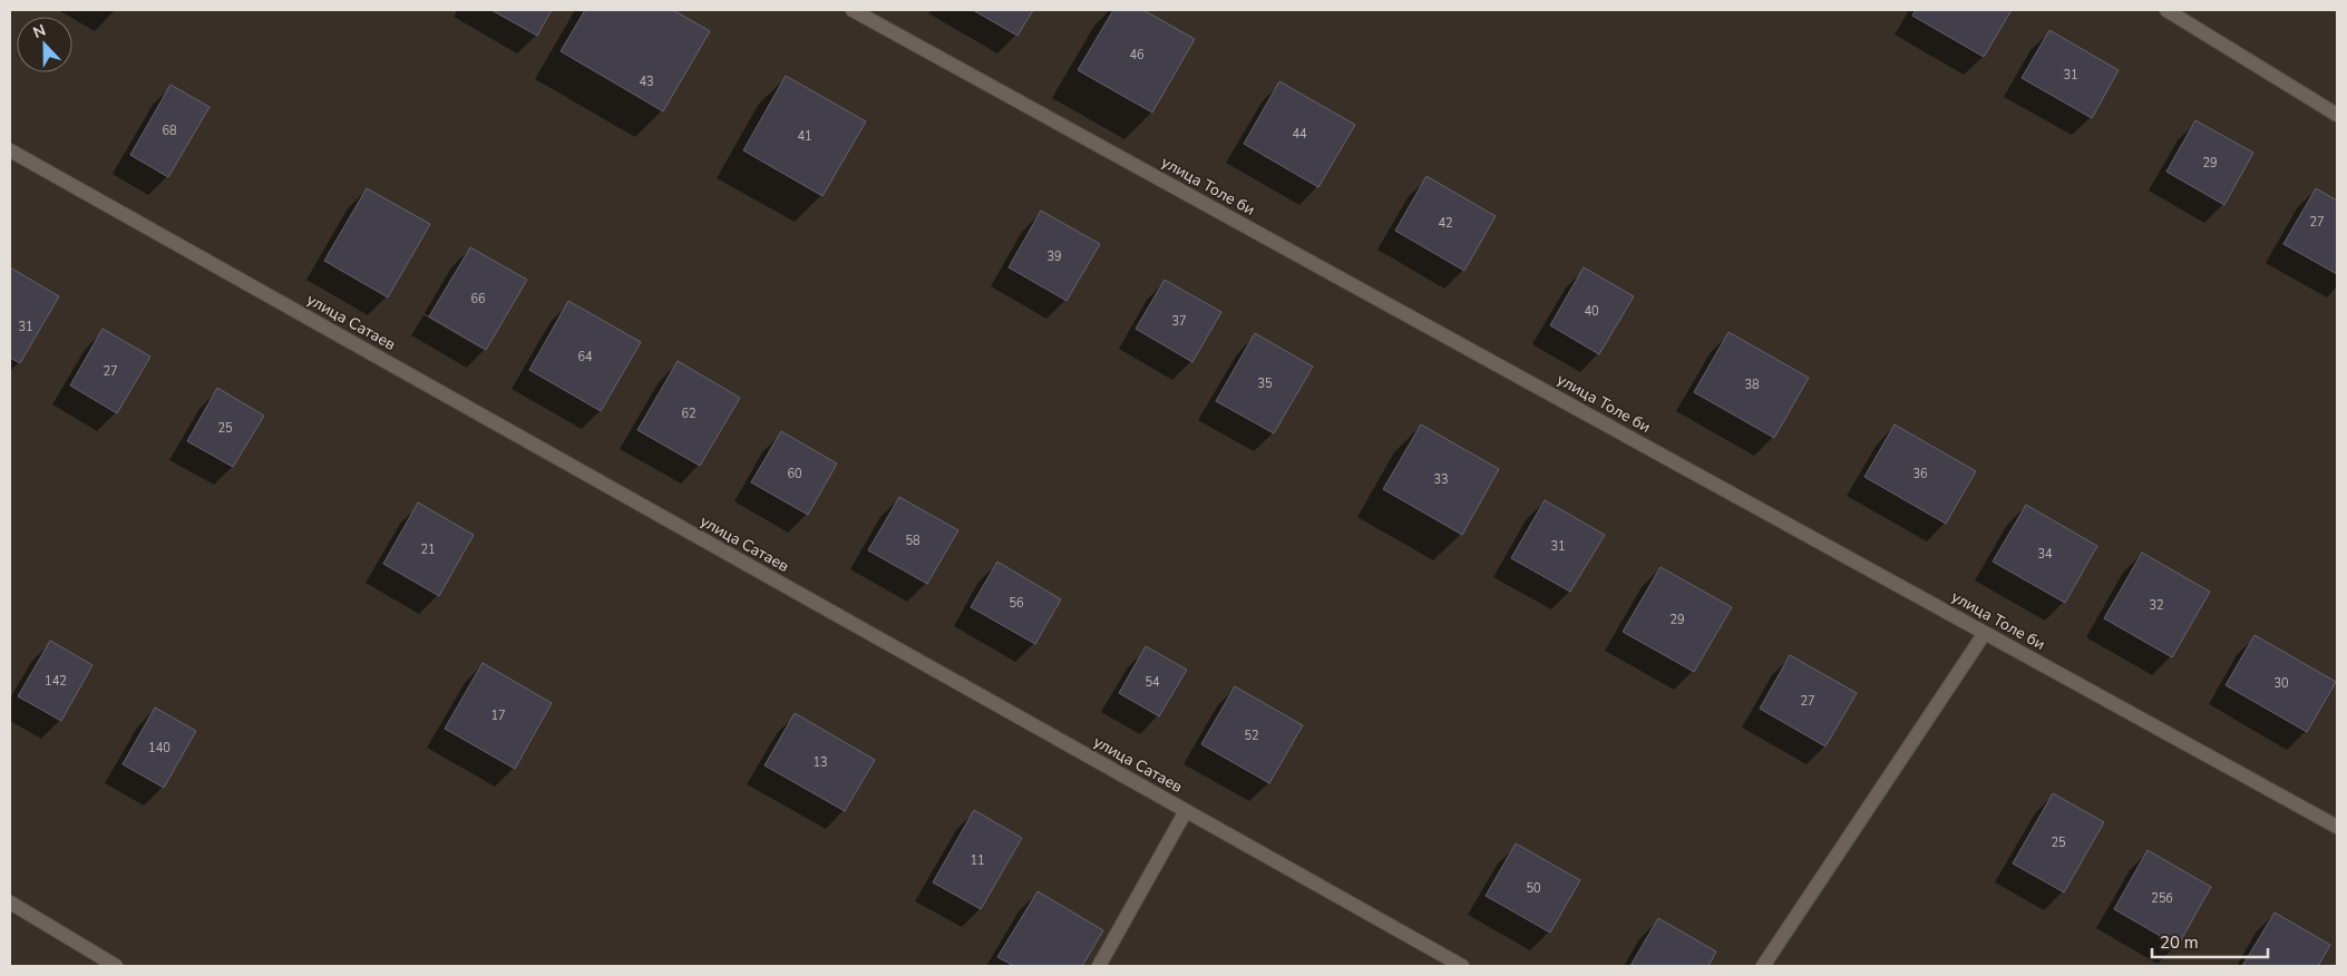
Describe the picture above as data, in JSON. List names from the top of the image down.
{
  "streets": {
    "street": ["улица Толе би", "улица Сатаев"]
  },
  "house_numbers": [
    "46",
    "31",
    "43",
    "68",
    "44",
    "41",
    "29",
    "27",
    "42",
    "39",
    "66",
    "40",
    "37",
    "31",
    "64",
    "27",
    "35",
    "38",
    "62",
    "25",
    "60",
    "36",
    "33",
    "58",
    "31",
    "21",
    "34",
    "56",
    "32",
    "29",
    "142",
    "54",
    "30",
    "27",
    "17",
    "52",
    "140",
    "13",
    "25",
    "11",
    "50",
    "25б"
  ],
  "scale_bar": "20 m",
  "north": "top"
}
